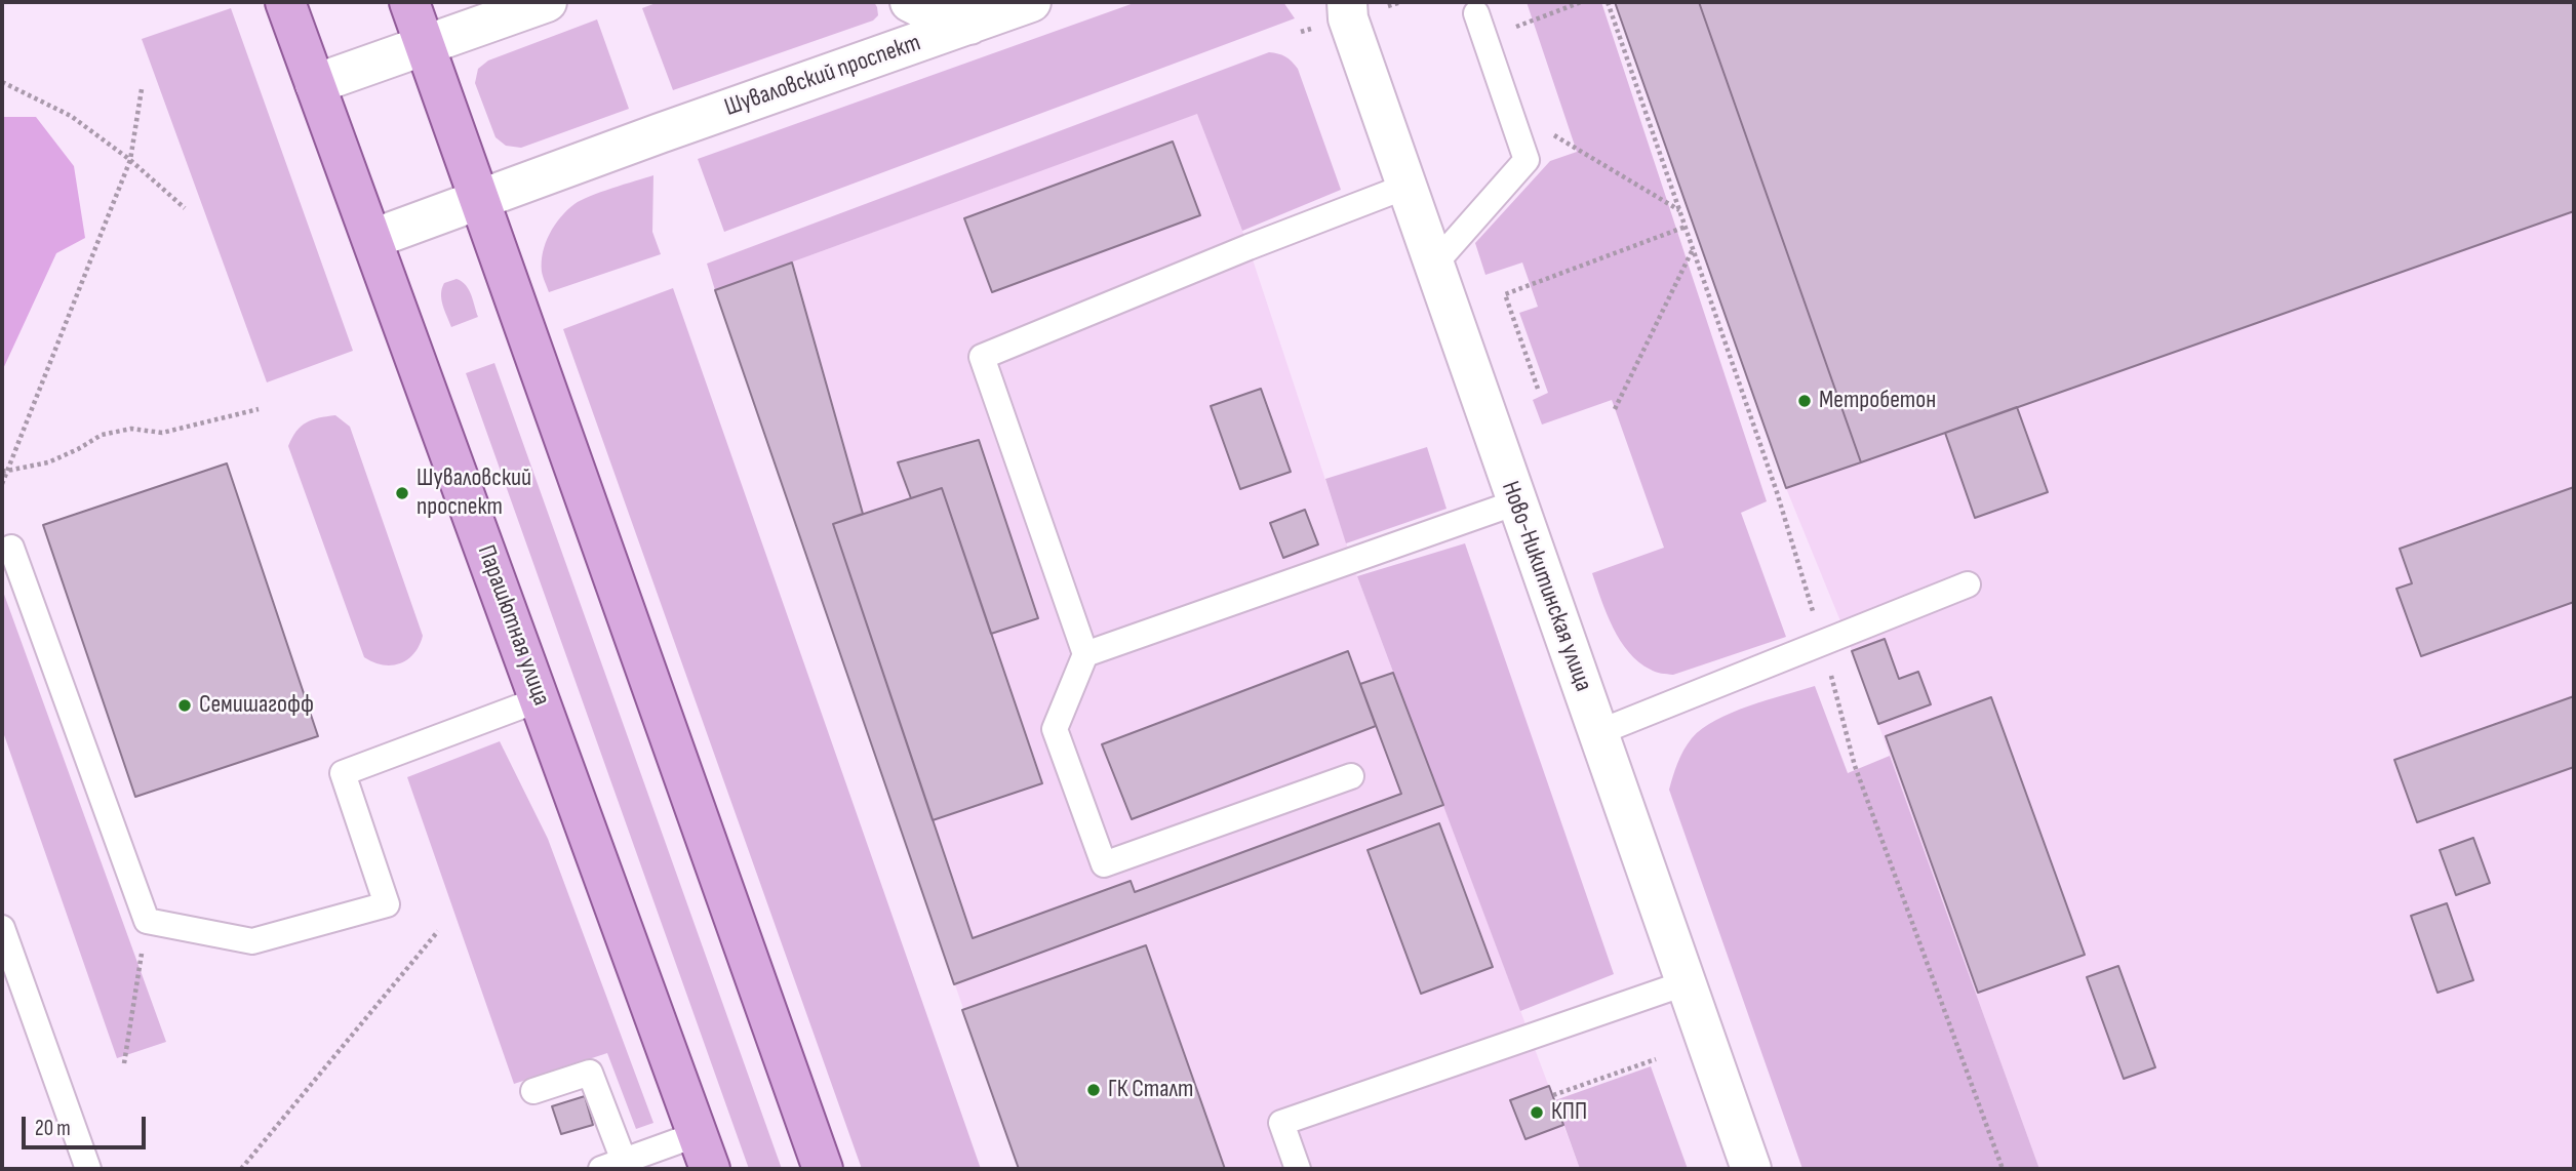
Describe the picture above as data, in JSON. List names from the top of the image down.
{
  "streets": {
    "main road": ["Парашютная улица"],
    "street": ["Шуваловский проспект", "Ново-Никитинская улица"]
  },
  "crossings": [
    ["Шуваловский проспект", "Парашютная улица"]
  ],
  "places": [
    "Метробетон",
    "Шуваловский проспект",
    "Семишагофф",
    "ГК Сталт",
    "КПП"
  ],
  "scale_bar": "20 m"
}
